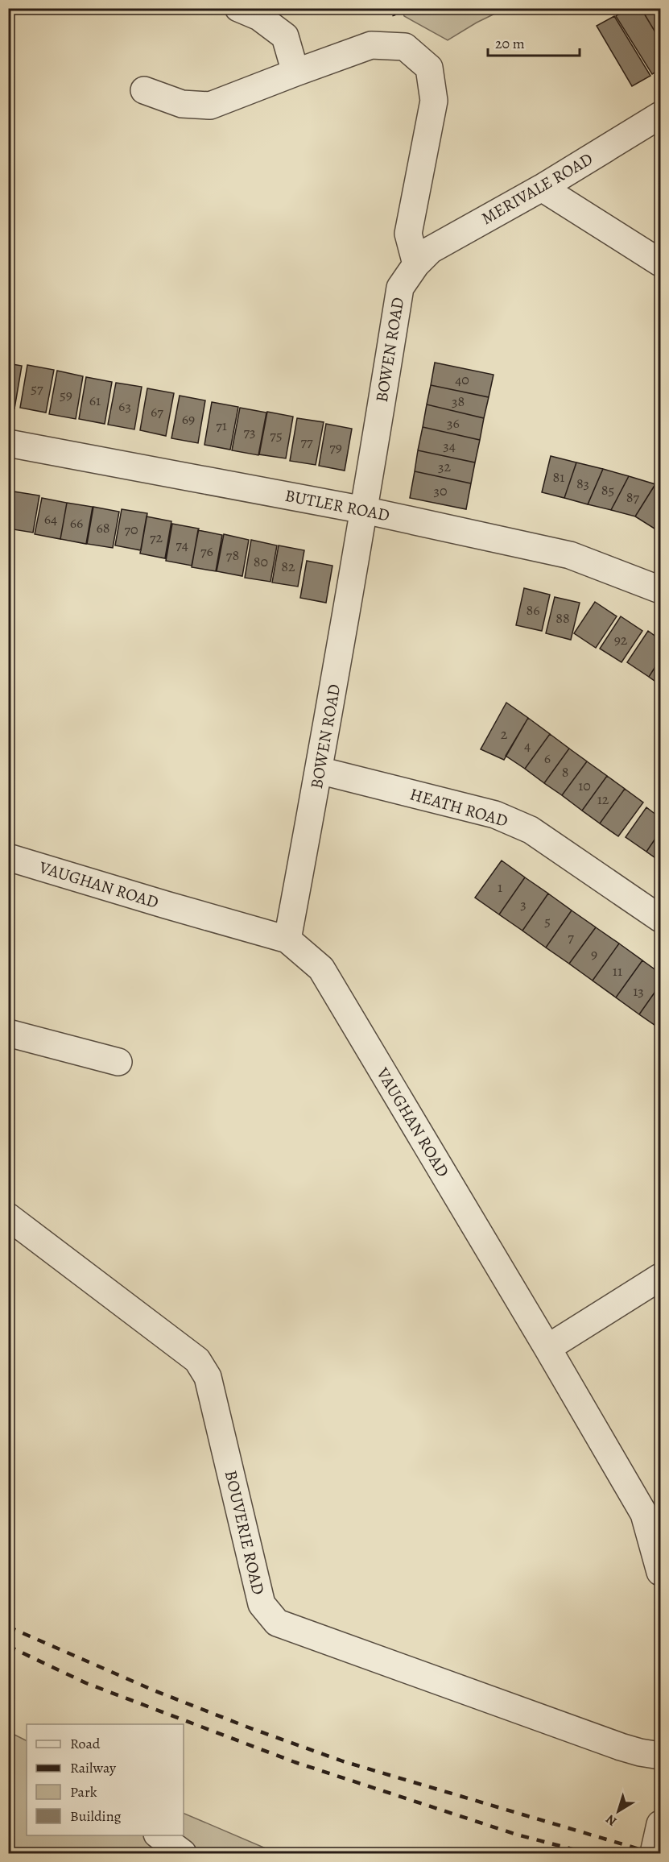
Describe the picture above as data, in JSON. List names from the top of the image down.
{
  "streets": {
    "street": [
      "MERIVALE ROAD",
      "BOWEN ROAD",
      "BUTLER ROAD",
      "HEATH ROAD",
      "VAUGHAN ROAD",
      "BOUVERIE ROAD"
    ]
  },
  "crossings": [
    ["MERIVALE ROAD", "BOWEN ROAD"],
    ["BOWEN ROAD", "BUTLER ROAD"],
    ["BOWEN ROAD", "HEATH ROAD"],
    ["BOWEN ROAD", "VAUGHAN ROAD"]
  ],
  "house_numbers": [
    "40",
    "57",
    "59",
    "61",
    "38",
    "63",
    "67",
    "69",
    "36",
    "71",
    "73",
    "75",
    "77",
    "34",
    "79",
    "32",
    "81",
    "83",
    "85",
    "30",
    "87",
    "64",
    "66",
    "68",
    "70",
    "72",
    "74",
    "76",
    "78",
    "80",
    "82",
    "86",
    "88",
    "92",
    "2",
    "4",
    "6",
    "8",
    "10",
    "12",
    "1",
    "3",
    "5",
    "7",
    "9",
    "11",
    "13"
  ],
  "legend": [
    "Road",
    "Railway",
    "Park",
    "Building"
  ],
  "scale_bar": "20 m",
  "north": "bottom left"
}
